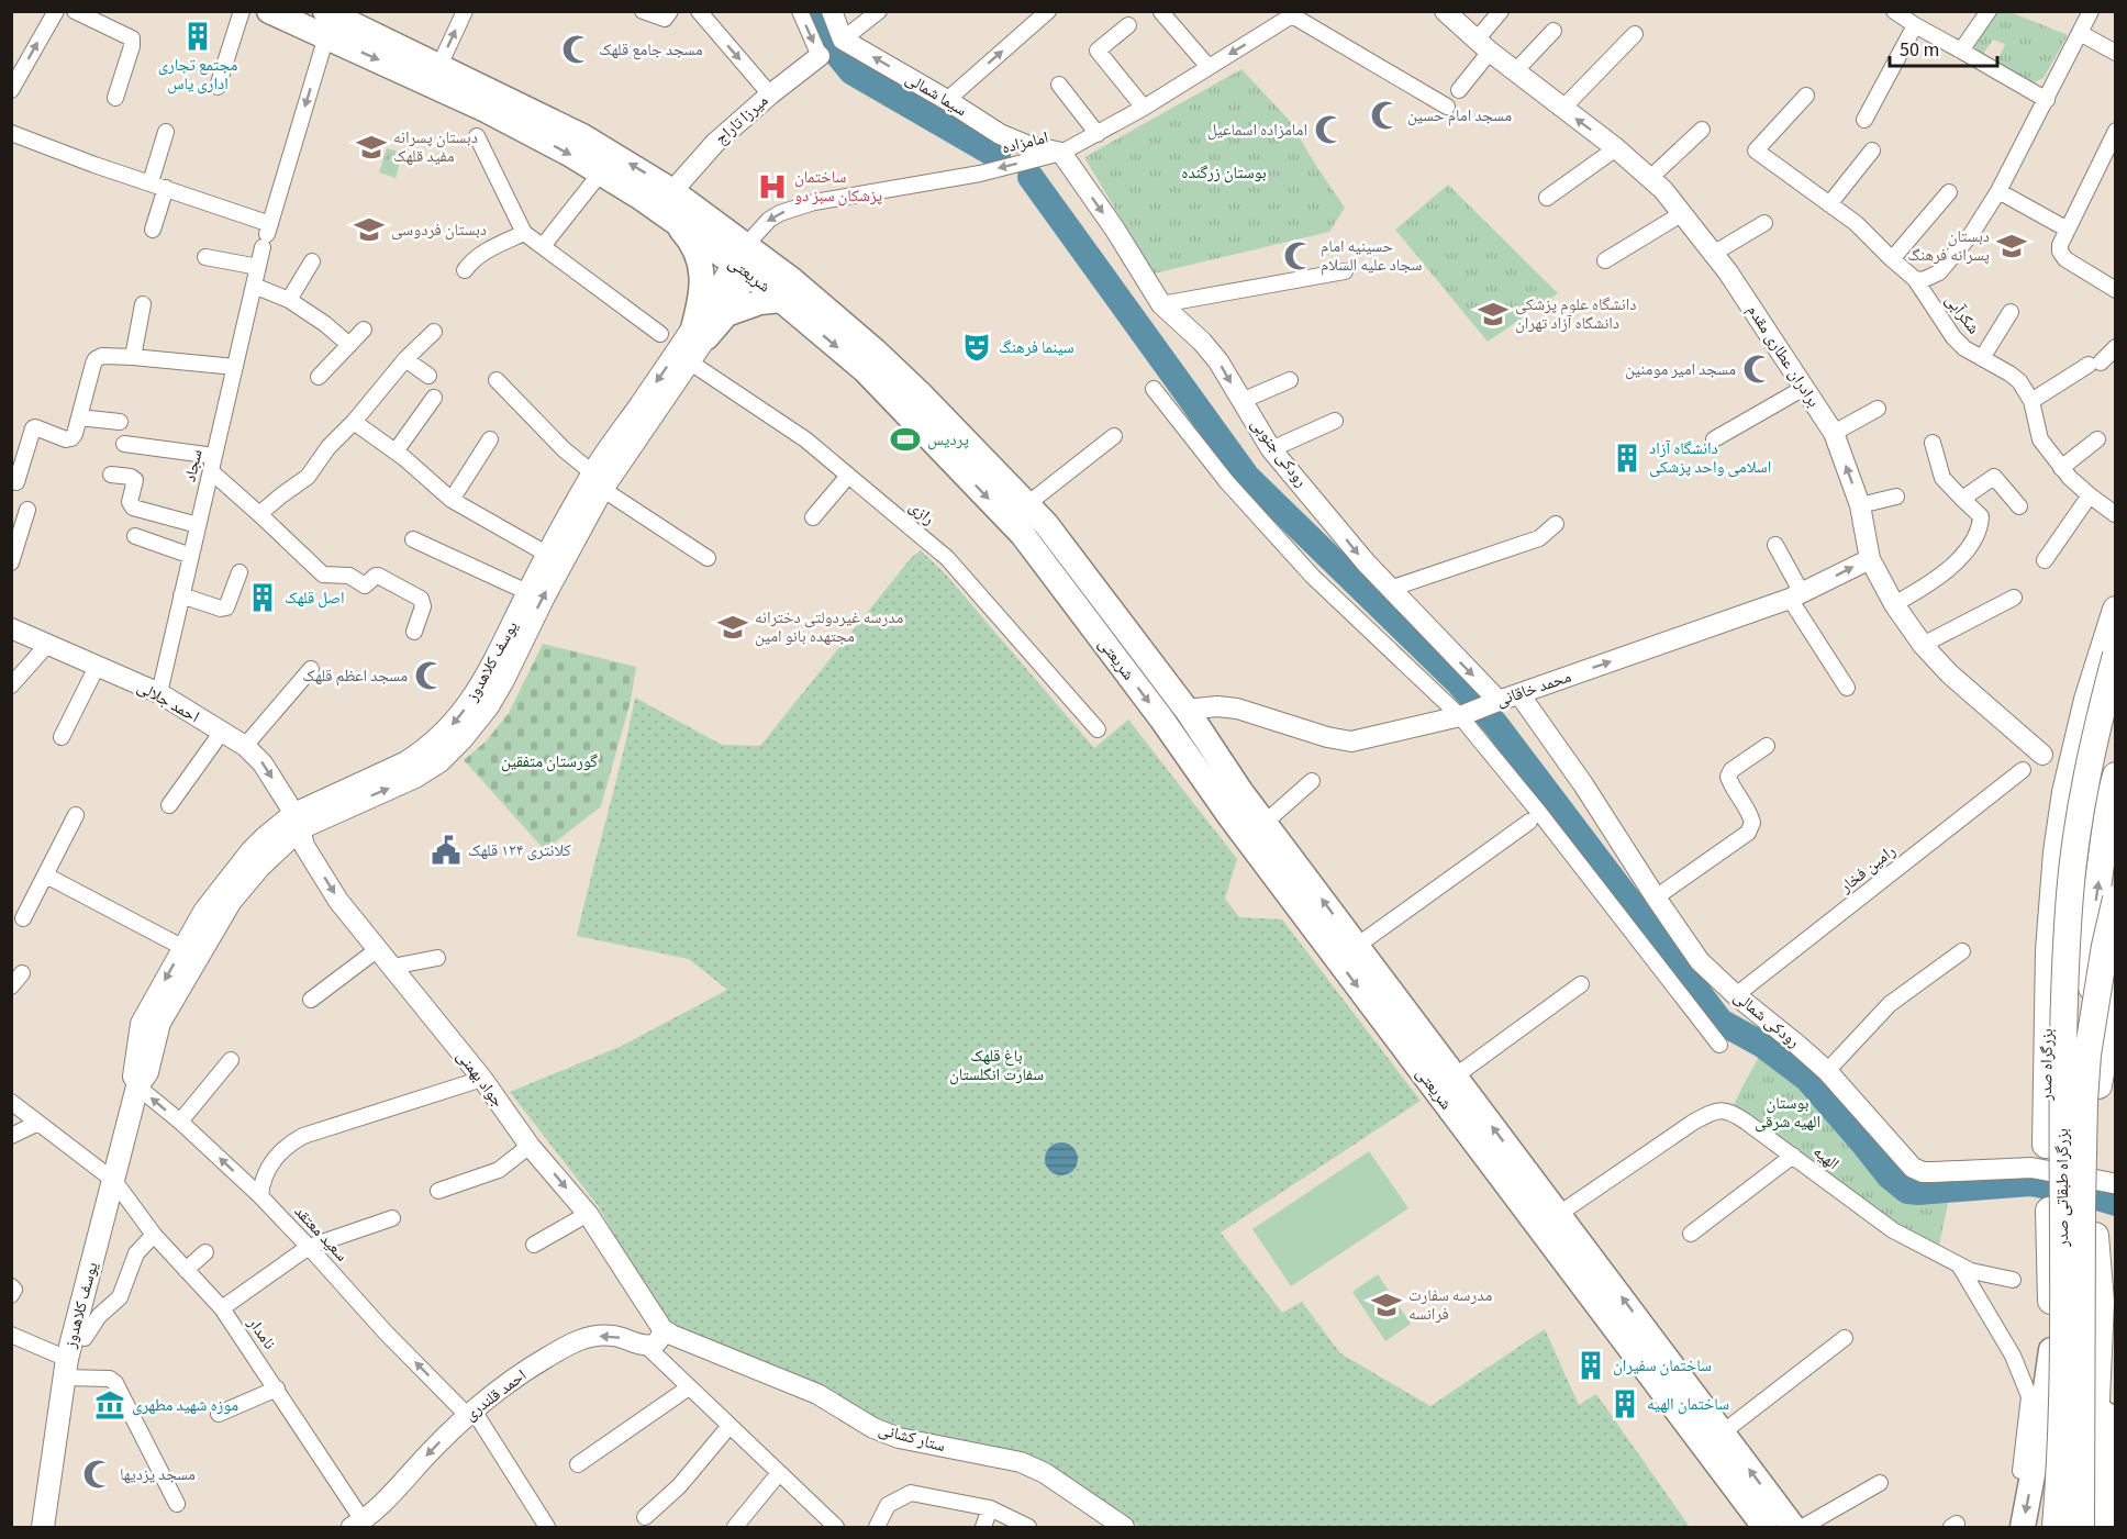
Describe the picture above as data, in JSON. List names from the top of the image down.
{
  "streets": {
    "highway": ["بزرگراه صدر", "بزرگراه طبقاتی صدر"],
    "main road": ["شریعتی", "یوسف کلاهدوز"],
    "street": [
      "سیما شمالی",
      "میرزا تاراج",
      "امامزاده",
      "شکرآبی",
      "برادران عطاری مقدم",
      "رودکی جنوبی",
      "سجاد",
      "رازی",
      "محمد خاقانی",
      "احمد جلالی",
      "رامین فخار",
      "رودکی شمالی",
      "جواد بهمنی",
      "الهیه",
      "سعید معتقد",
      "نامدار",
      "احمد قلندری",
      "ستار کشانی"
    ]
  },
  "crossings": [
    ["سیما شمالی", "امامزاده"],
    ["سیما شمالی", "رودکی جنوبی"],
    ["میرزا تاراج", "شریعتی"],
    ["امامزاده", "شریعتی"],
    ["امامزاده", "رودکی جنوبی"],
    ["امامزاده", "یوسف کلاهدوز"],
    ["شریعتی", "سجاد"],
    ["شریعتی", "یوسف کلاهدوز"],
    ["شریعتی", "محمد خاقانی"],
    ["شریعتی", "الهیه"],
    ["برادران عطاری مقدم", "محمد خاقانی"],
    ["رودکی جنوبی", "محمد خاقانی"],
    ["سجاد", "احمد جلالی"],
    ["رازی", "یوسف کلاهدوز"],
    ["یوسف کلاهدوز", "احمد جلالی"],
    ["یوسف کلاهدوز", "جواد بهمنی"],
    ["یوسف کلاهدوز", "سعید معتقد"],
    ["یوسف کلاهدوز", "نامدار"],
    ["محمد خاقانی", "رودکی شمالی"],
    ["احمد جلالی", "جواد بهمنی"],
    ["رامین فخار", "رودکی شمالی"],
    ["جواد بهمنی", "ستار کشانی"],
    ["سعید معتقد", "احمد قلندری"],
    ["نامدار", "احمد قلندری"]
  ],
  "one_way": [
    "سیما شمالی",
    "امامزاده",
    "محمد خاقانی",
    "جواد بهمنی",
    "سعید معتقد"
  ],
  "parks": [
    "بوستان زرگنده",
    "گورستان متفقین",
    "باغ قلهک سفارت انگلستان",
    "بوستان الهیه شرقی"
  ],
  "places": {
    "building": [
      "مجتمع تجاری اداری یاس",
      "دانشگاه آزاد اسلامی واحد پزشکی",
      "اصل قلهک",
      "ساختمان سفیران",
      "ساختمان الهیه"
    ],
    "mosque": [
      "مسجد جامع قلهک",
      "مسجد امام حسین",
      "امامزاده اسماعیل",
      "حسینیه امام سجاد علیه السلام",
      "مسجد امیر مومنین",
      "مسجد اعظم قلهک",
      "مسجد یزدیها"
    ],
    "school or university": [
      "دبستان پسرانه مفید قلهک",
      "دبستان فردوسی",
      "دبستان پسرانه فرهنگ",
      "دانشگاه علوم پزشکی دانشگاه آزاد تهران",
      "مدرسه غیردولتی دخترانه مجتهده بانو امین",
      "مدرسه سفارت فرانسه"
    ],
    "hospital": ["ساختمان پزشکان سبز دو"],
    "theatre": ["سینما فرهنگ"],
    "sports": ["پردیس"],
    "public building": ["کلانتری ۱۲۴ قلهک"],
    "museum": ["موزه شهید مطهری"]
  },
  "scale_bar": "50 m"
}
